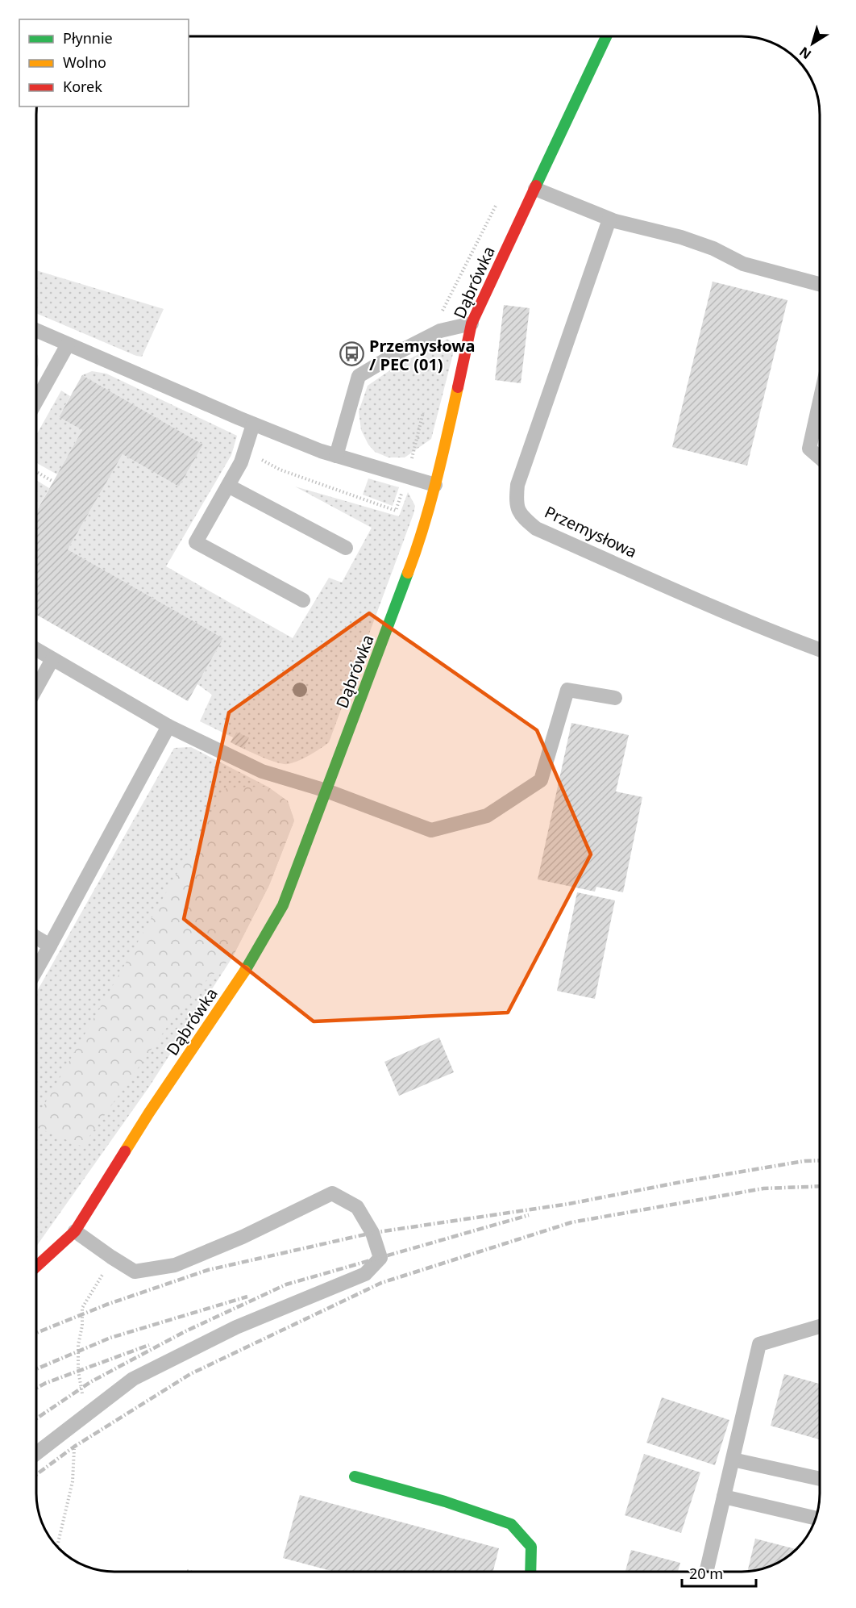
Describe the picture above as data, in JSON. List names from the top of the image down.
{
  "streets": {
    "street": ["Dąbrówka"],
    "lane": ["Przemysłowa"]
  },
  "places": {
    "bus stop": ["Przemysłowa / PEC (01)"]
  },
  "legend": ["Płynnie", "Wolno", "Korek"],
  "scale_bar": "20 m",
  "north": "bottom left"
}
